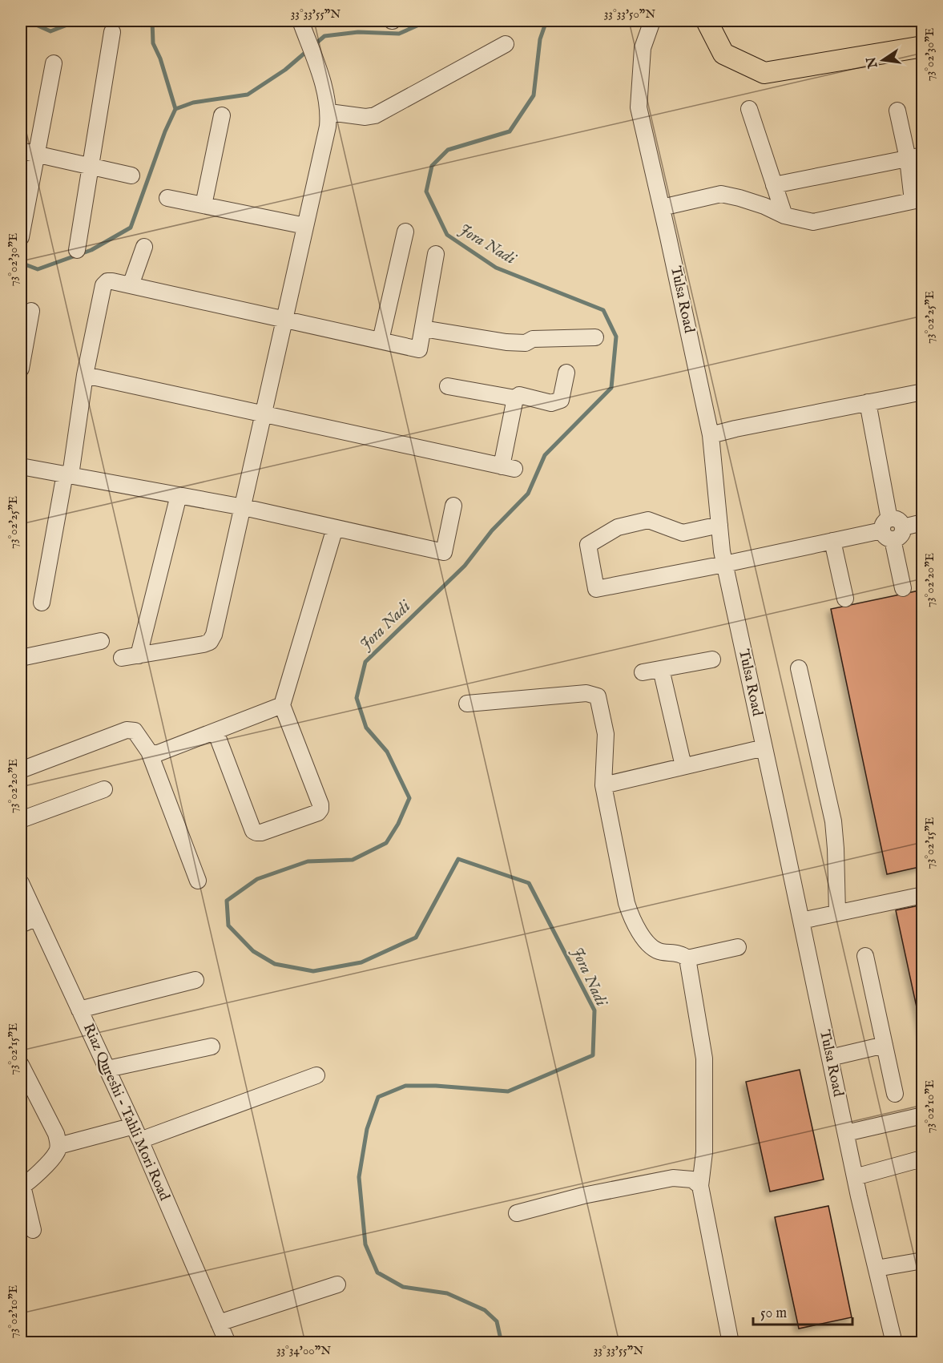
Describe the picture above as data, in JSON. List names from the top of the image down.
{
  "streets": {
    "street": ["Tulsa Road", "Riaz Qureshi - Tahli Mori Road"]
  },
  "water": ["Jora Nadi"],
  "scale_bar": "50 m",
  "north": "left",
  "coordinates": [
    "33°33'55\"N",
    "33°33'50\"N",
    "73°02'30\"E",
    "73°02'25\"E",
    "73°02'20\"E",
    "73°02'15\"E",
    "73°02'10\"E",
    "33°34'00\"N"
  ]
}
